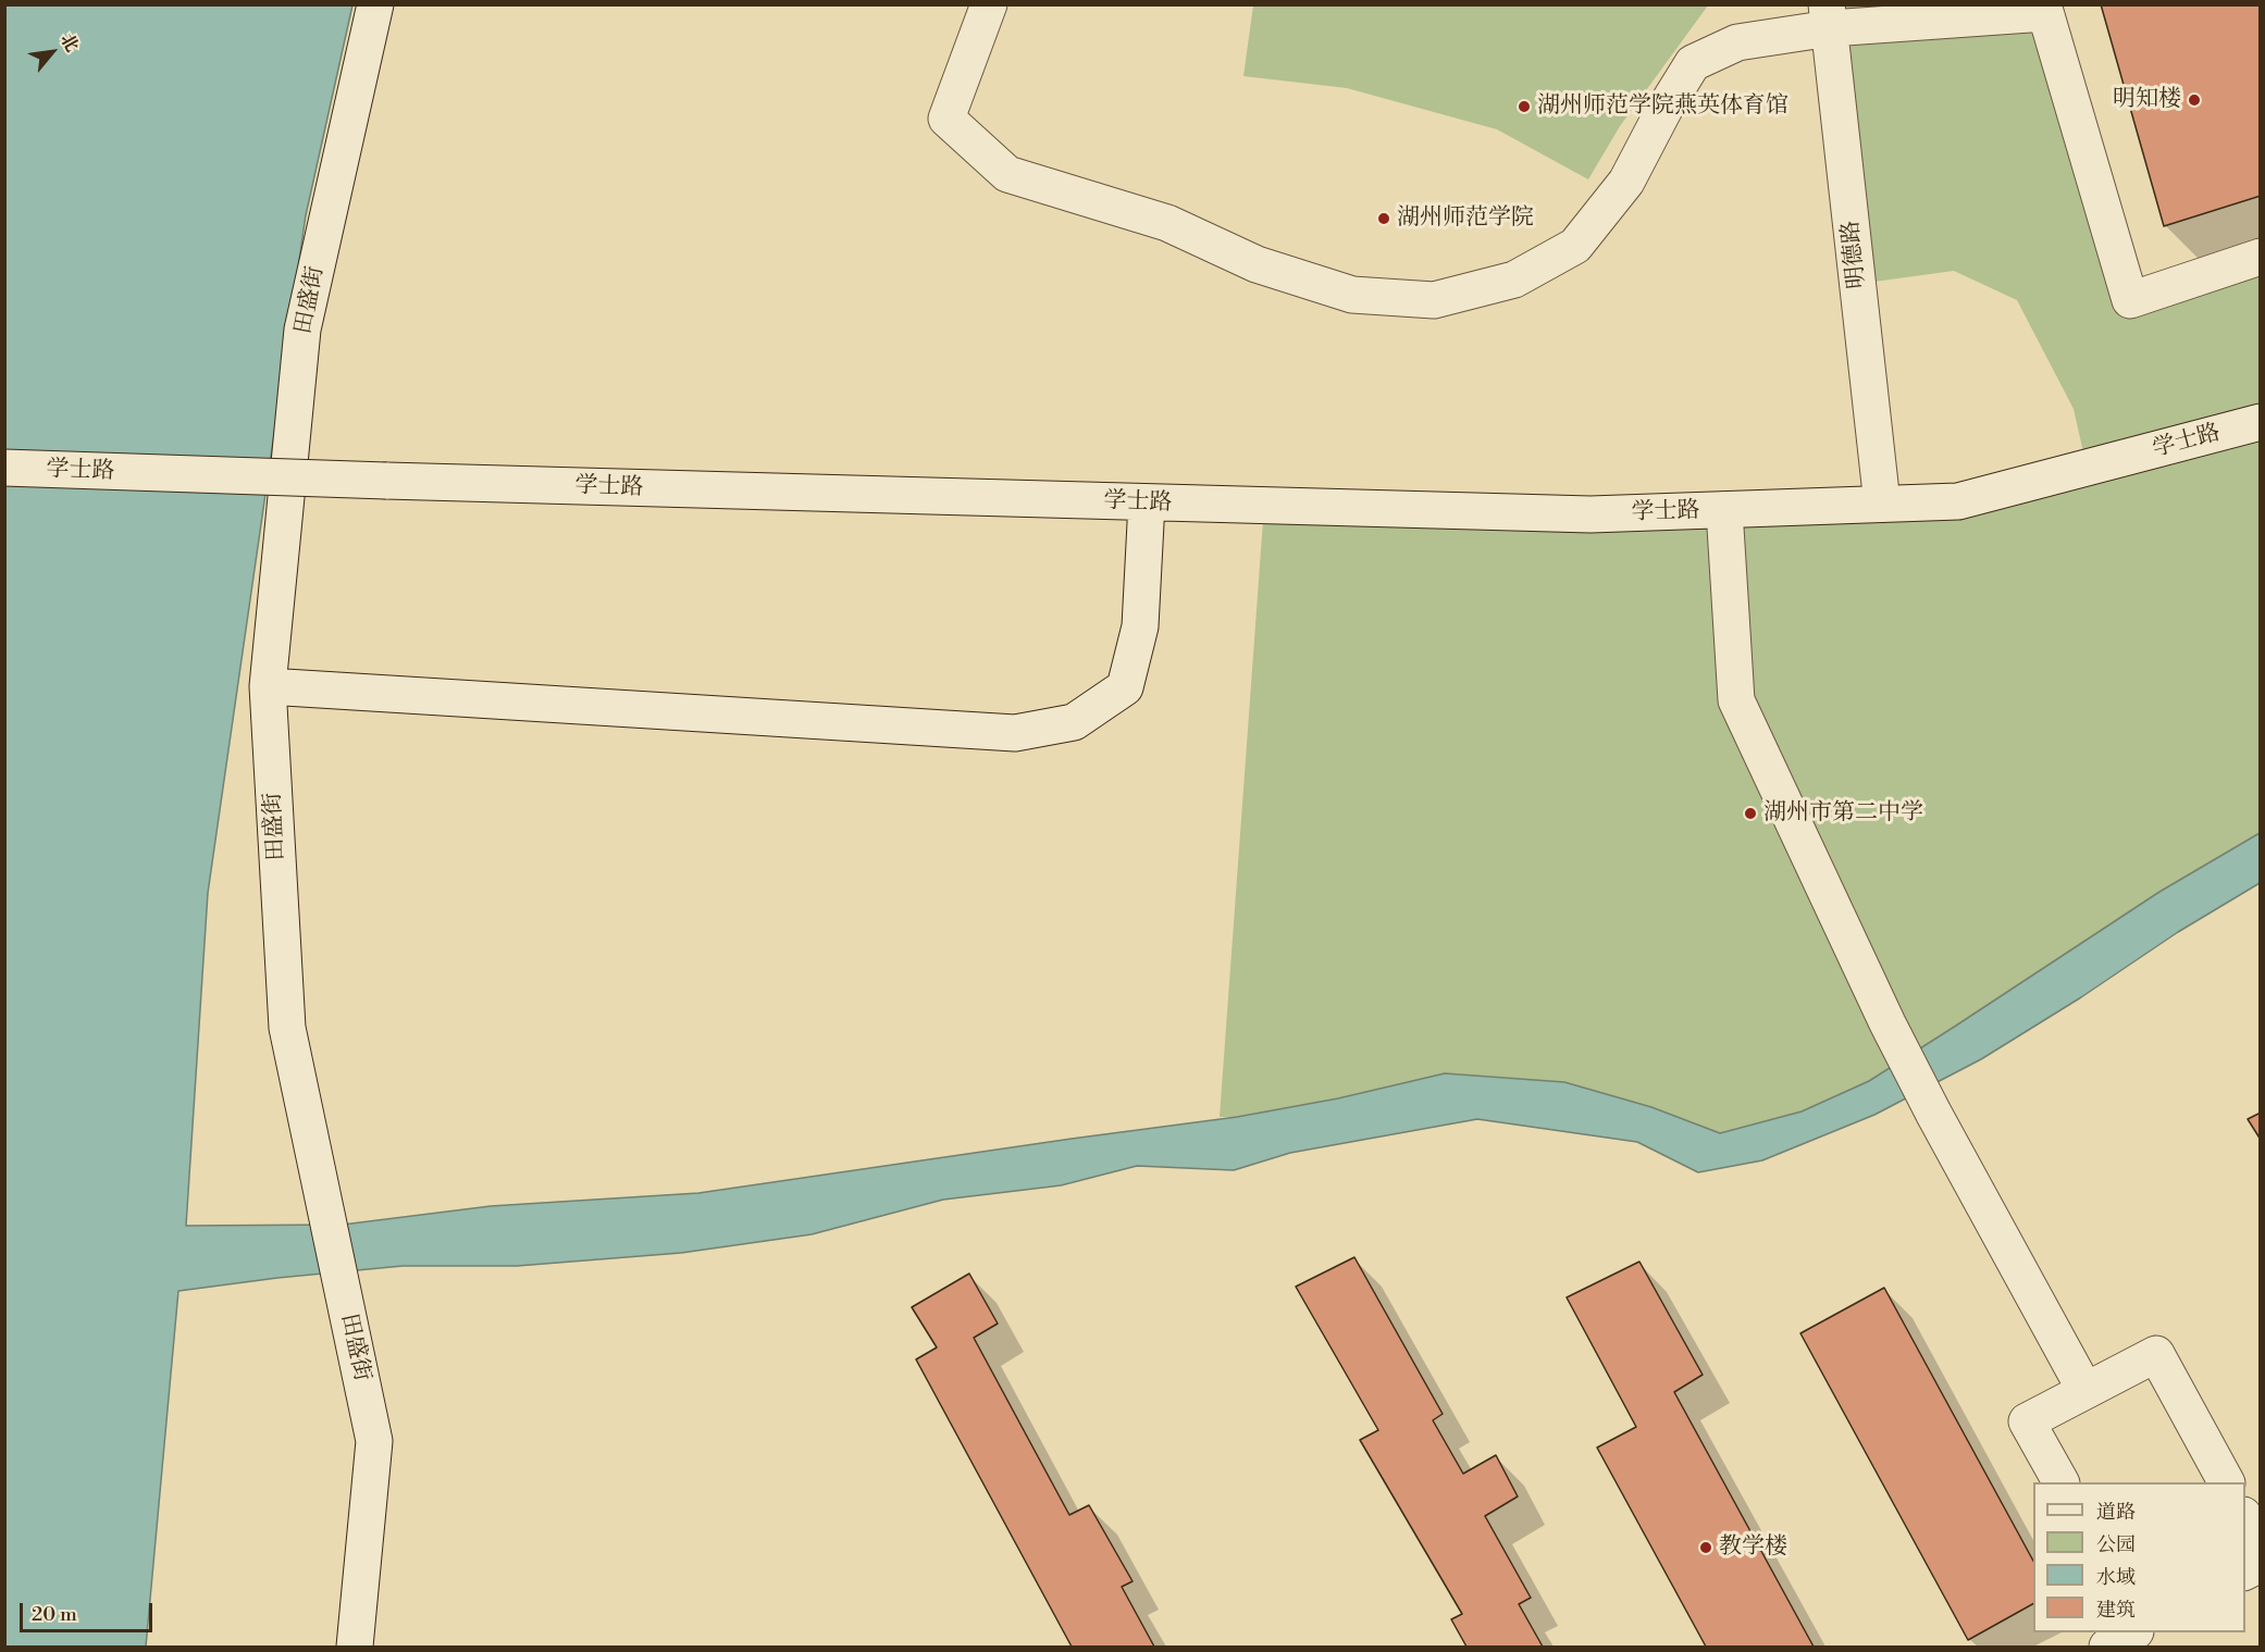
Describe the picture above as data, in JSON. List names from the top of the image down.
{
  "streets": {
    "street": ["明德路", "田盛街", "学士路"]
  },
  "crossings": [
    ["明德路", "学士路"]
  ],
  "places": [
    "明知楼",
    "湖州师范学院燕英体育馆",
    "湖州师范学院",
    "湖州市第二中学",
    "教学楼"
  ],
  "legend": [
    "道路",
    "公园",
    "水域",
    "建筑"
  ],
  "scale_bar": "20 m",
  "north": "top right"
}
